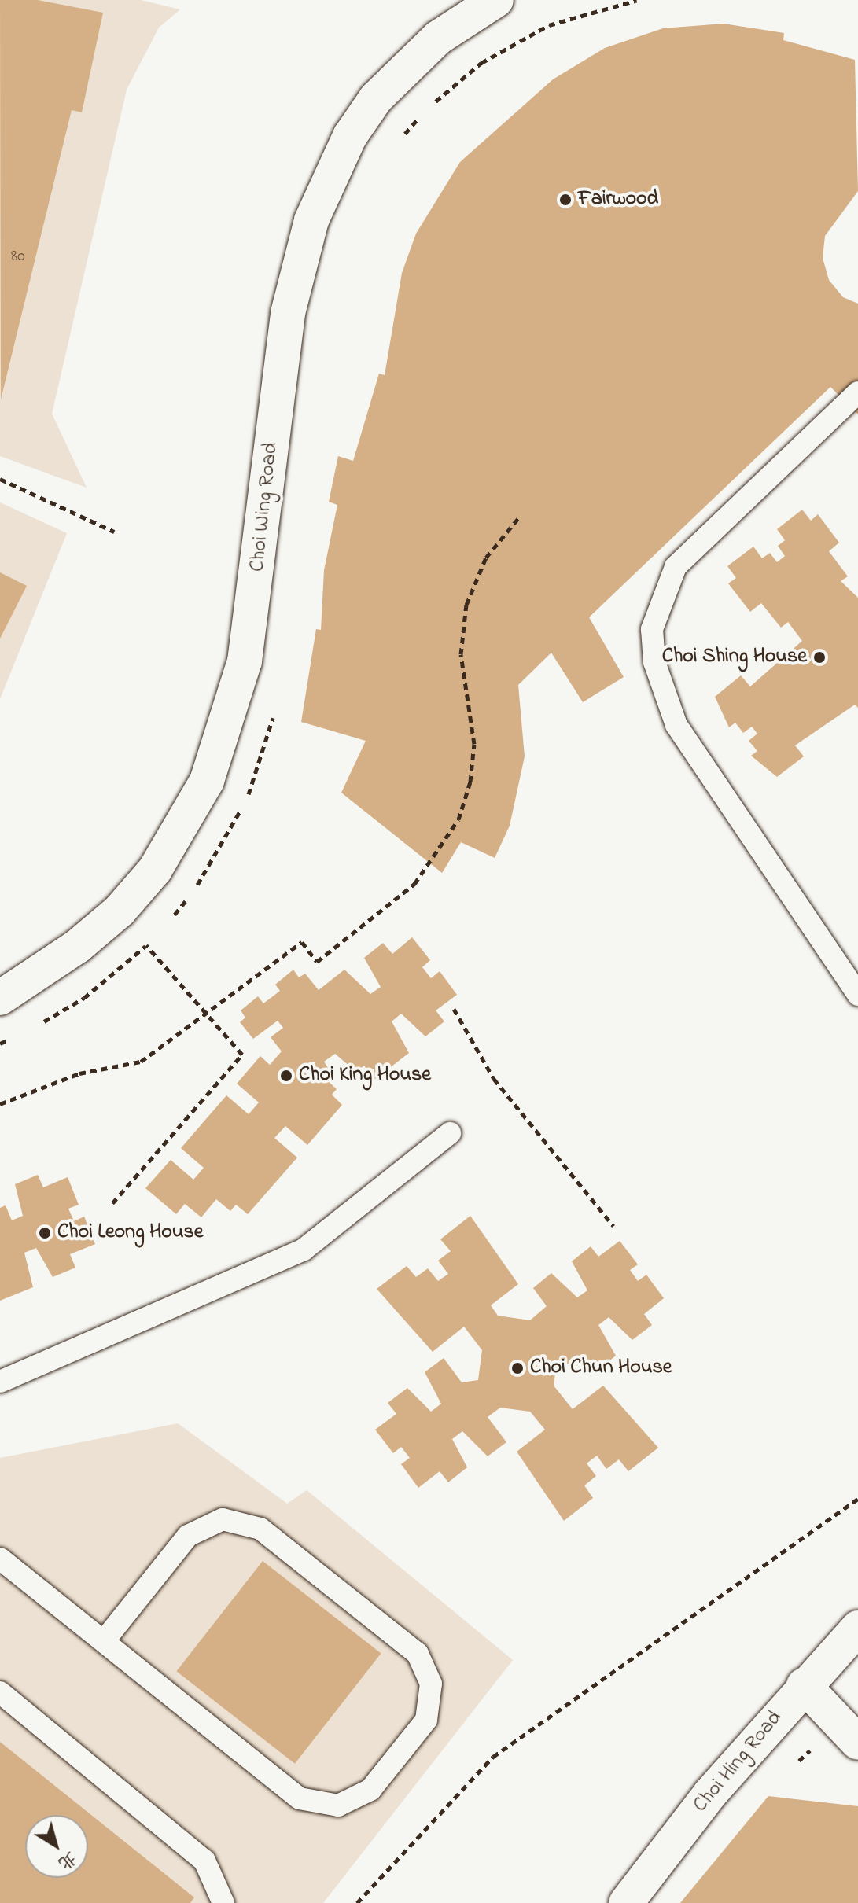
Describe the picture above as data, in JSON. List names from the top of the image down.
{
  "streets": {
    "street": ["Choi Wing Road", "Choi Hing Road"]
  },
  "places": [
    "Fairwood",
    "Choi Shing House",
    "Choi King House",
    "Choi Leong House",
    "Choi Chun House"
  ],
  "house_numbers": ["80"],
  "north": "bottom right"
}
